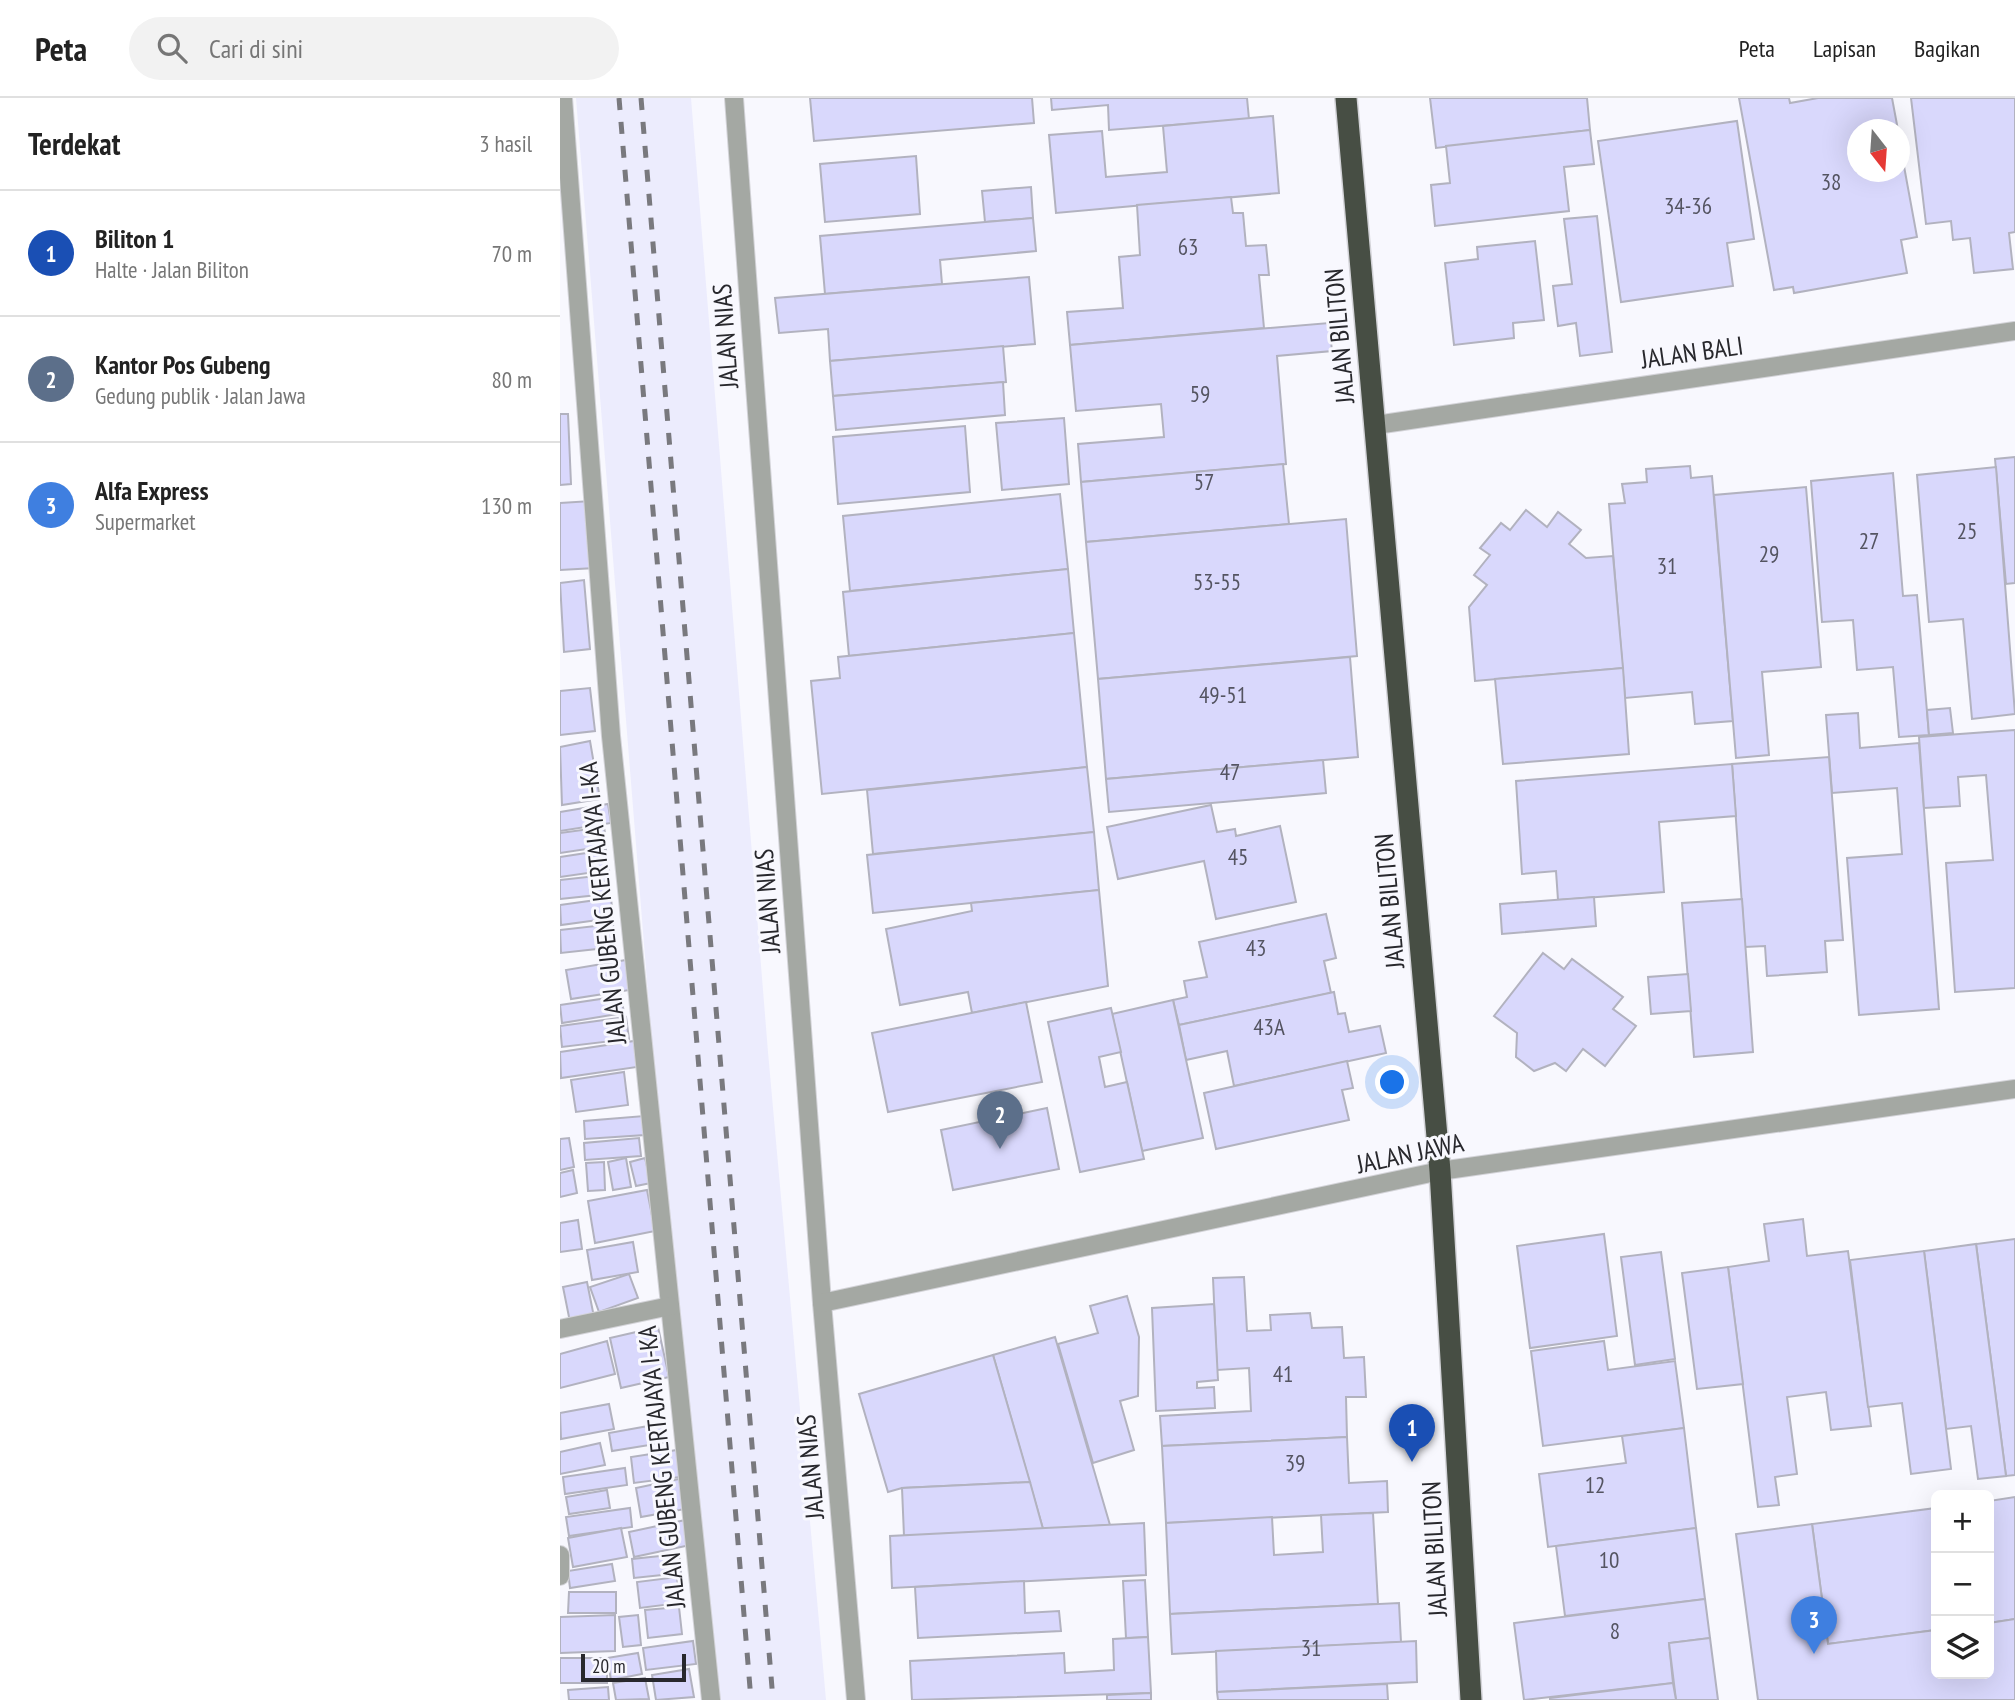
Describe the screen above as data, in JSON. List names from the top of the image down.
{
  "streets": {
    "highway": ["JALAN BILITON"],
    "street": [
      "JALAN NIAS",
      "JALAN BALI",
      "JALAN GUBENG KERTAJAYA I-KA",
      "JALAN JAWA"
    ]
  },
  "crossings": [
    ["JALAN NIAS", "JALAN JAWA"],
    ["JALAN BILITON", "JALAN BALI"],
    ["JALAN BILITON", "JALAN JAWA"]
  ],
  "house_numbers": [
    "38",
    "34-36",
    "63",
    "59",
    "57",
    "25",
    "27",
    "29",
    "31",
    "53-55",
    "49-51",
    "47",
    "45",
    "43",
    "43A",
    "41",
    "39",
    "12",
    "10",
    "8",
    "31"
  ],
  "scale_bar": "20 m",
  "north": "bottom",
  "page": {
    "header": "Peta",
    "search": "Cari di sini",
    "nav": ["Peta", "Lapisan", "Bagikan"],
    "heading": ["Terdekat", "3 hasil"],
    "list": [
      {
        "mark": "1",
        "name": "Biliton 1",
        "note": "Halte · Jalan Biliton",
        "value": "70 m"
      },
      {
        "mark": "2",
        "name": "Kantor Pos Gubeng",
        "note": "Gedung publik · Jalan Jawa",
        "value": "80 m"
      },
      {
        "mark": "3",
        "name": "Alfa Express",
        "note": "Supermarket",
        "value": "130 m"
      }
    ],
    "pins": ["2", "1", "3"],
    "map_buttons": ["+", "−"],
    "scale": "20 m"
  }
}
